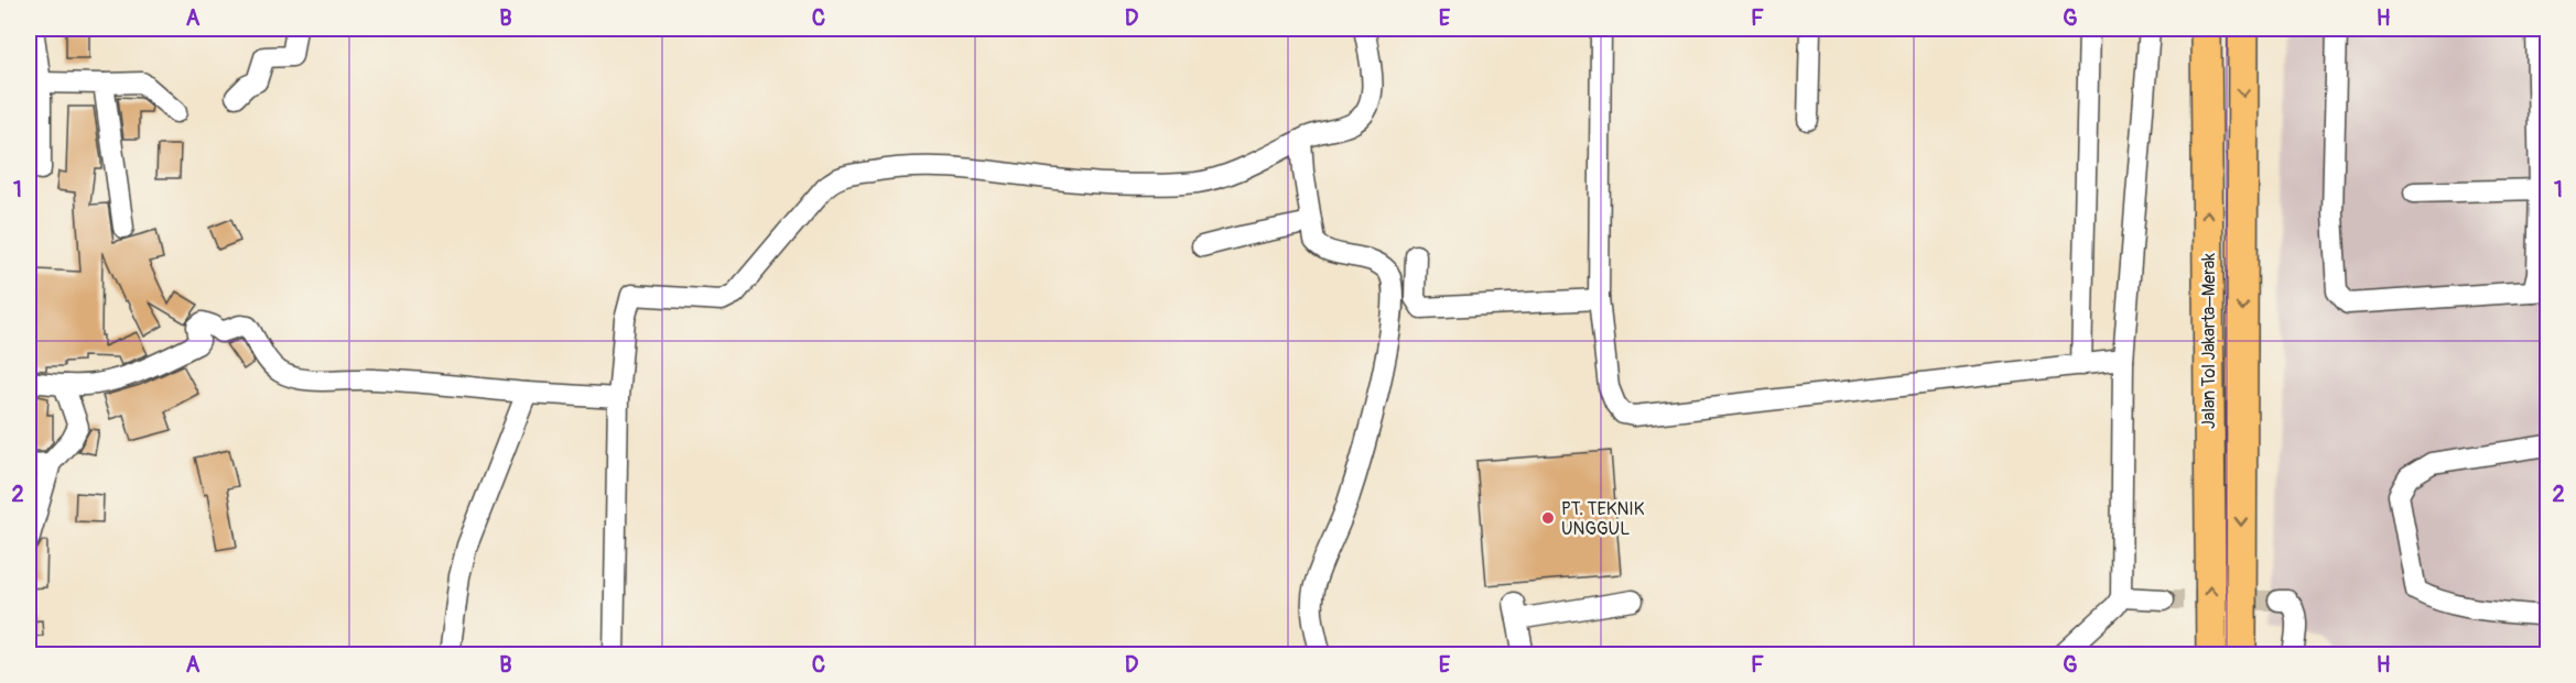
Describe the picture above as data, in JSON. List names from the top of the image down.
{
  "streets": {
    "highway": ["Jalan Tol Jakarta–Merak"]
  },
  "places": ["PT. TEKNIK UNGGUL"],
  "grid": {
    "columns": [
      "A",
      "B",
      "C",
      "D",
      "E",
      "F",
      "G",
      "H"
    ],
    "rows": ["1", "2"]
  }
}
